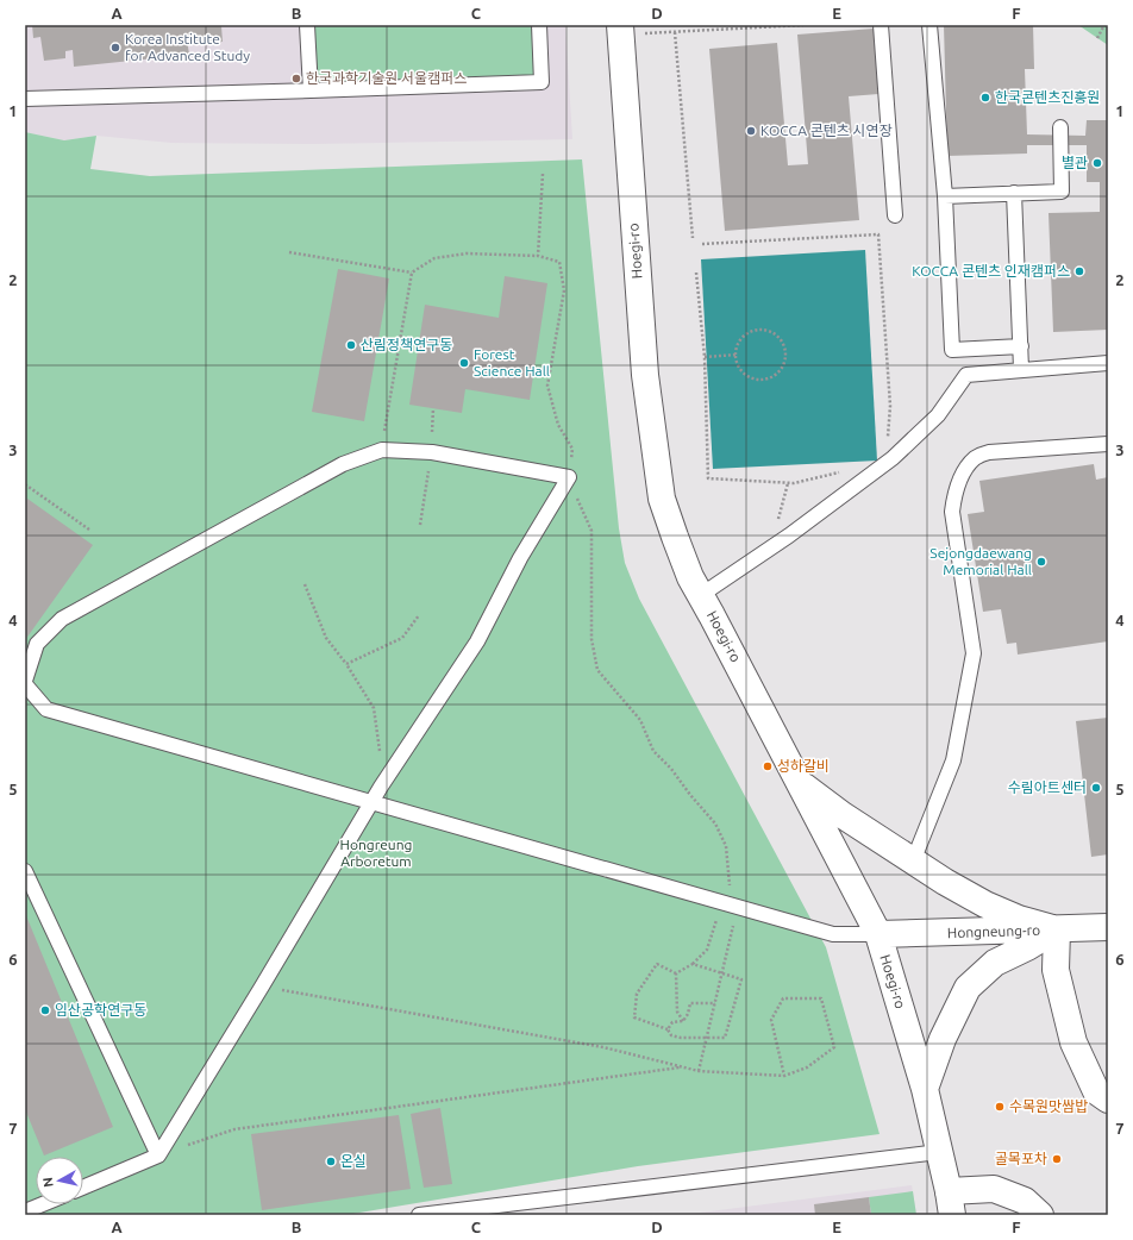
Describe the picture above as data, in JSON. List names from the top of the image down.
{
  "streets": {
    "main road": ["Hoegi-ro", "Hongneung-ro"]
  },
  "crossings": [
    ["Hoegi-ro", "Hongneung-ro"]
  ],
  "parks": ["Hongreung Arboretum"],
  "places": [
    "Korea Institute for Advanced Study",
    "한국과학기술원 서울캠퍼스",
    "한국콘텐츠진흥원",
    "KOCCA 콘텐츠 시연장",
    "별관",
    "KOCCA 콘텐츠 인재캠퍼스",
    "산림정책연구동",
    "Forest Science Hall",
    "Sejongdaewang Memorial Hall",
    "성하갈비",
    "수림아트센터",
    "임산공학연구동",
    "수목원맛쌈밥",
    "골목포차",
    "온실"
  ],
  "north": "left",
  "grid": {
    "columns": [
      "A",
      "B",
      "C",
      "D",
      "E",
      "F"
    ],
    "rows": [
      "1",
      "2",
      "3",
      "4",
      "5",
      "6",
      "7"
    ]
  }
}
